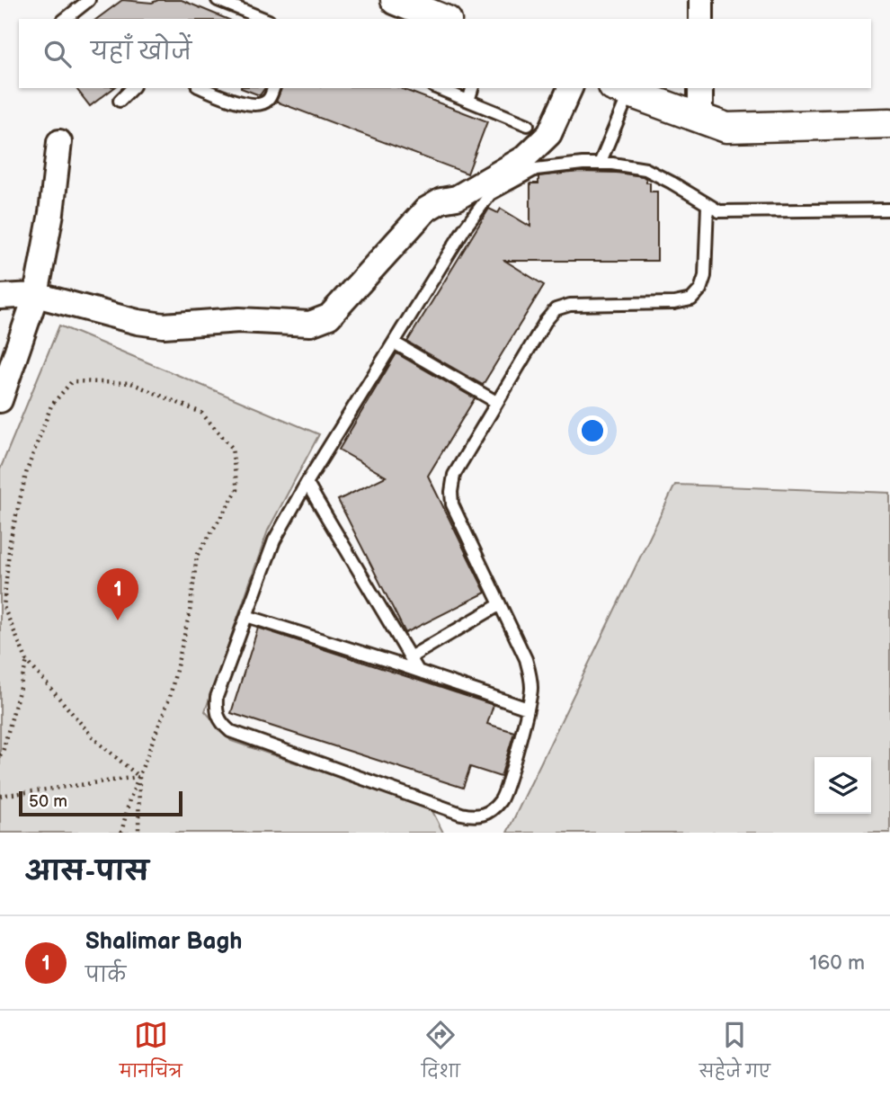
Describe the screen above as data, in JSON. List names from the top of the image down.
{
  "scale_bar": "50 m",
  "page": {
    "search": "यहाँ खोजें",
    "pins": "1",
    "scale": "50 m",
    "heading": "आस-पास",
    "list": [
      {
        "mark": "1",
        "name": "Shalimar Bagh",
        "note": "पार्क",
        "value": "160 m"
      }
    ],
    "nav": ["मानचित्र", "दिशा", "सहेजे गए"]
  }
}
